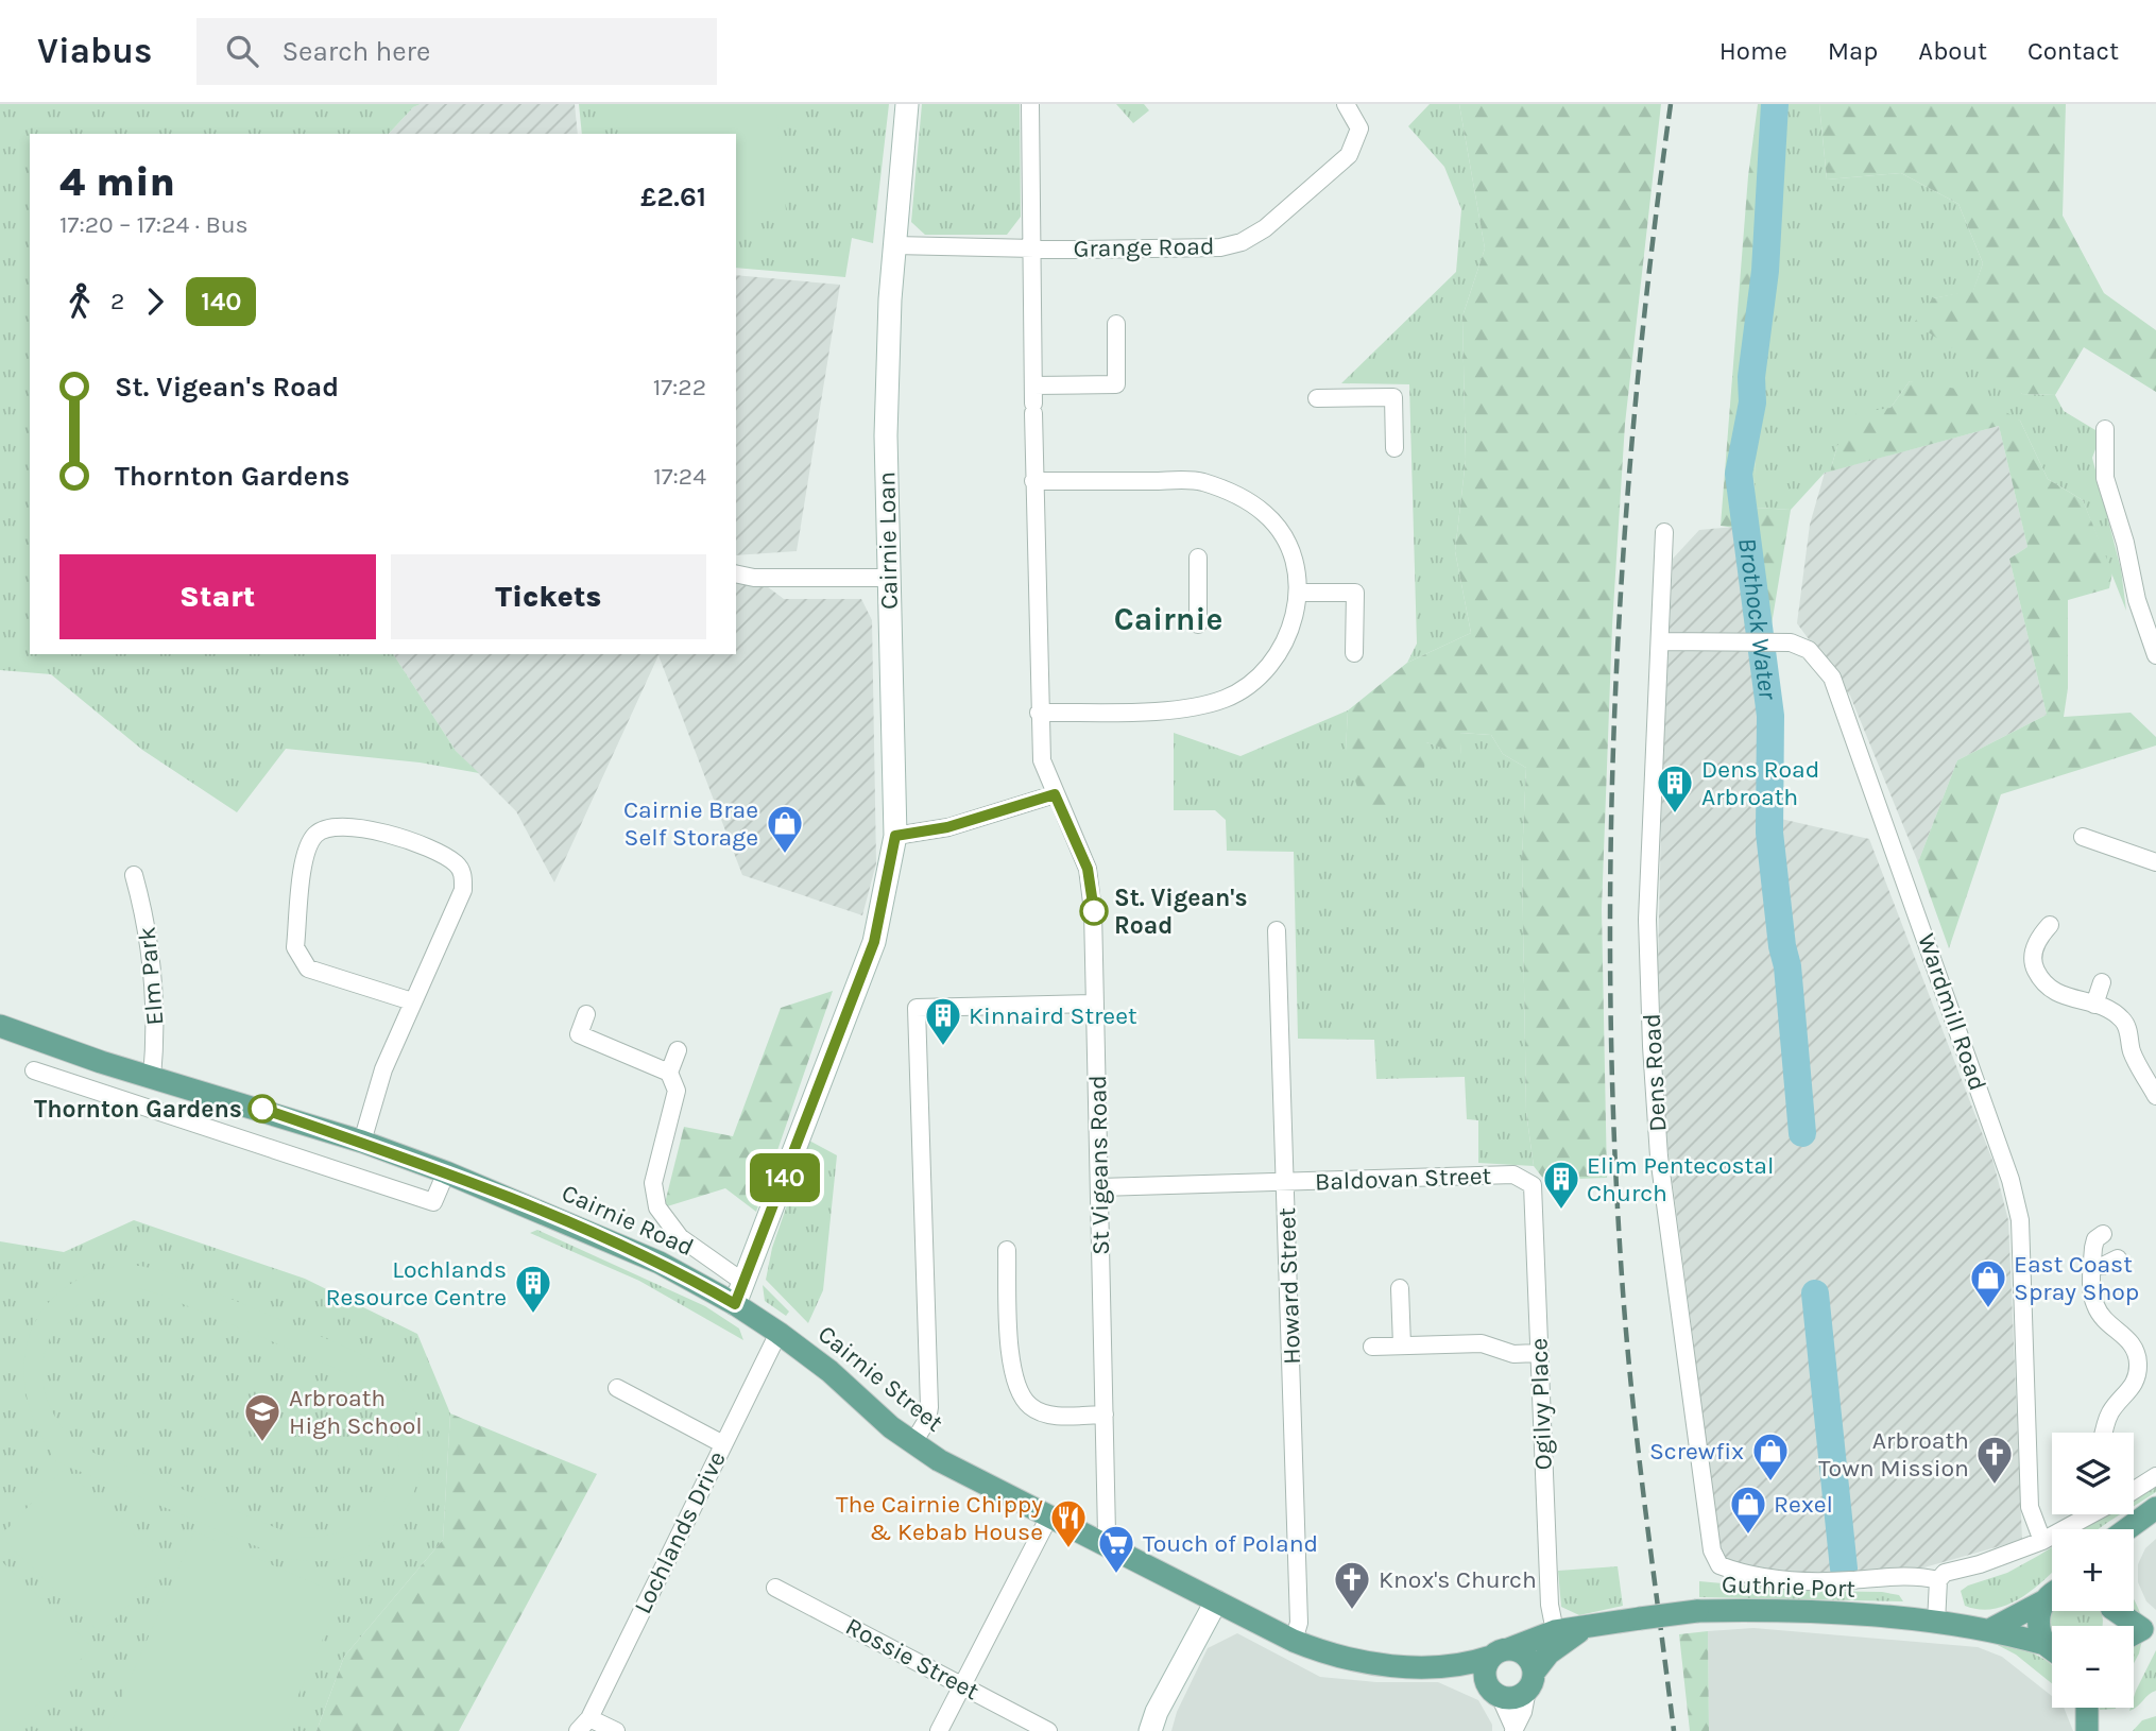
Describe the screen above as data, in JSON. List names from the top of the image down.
{
  "streets": {
    "main road": ["Cairnie Road", "Cairnie Street", "Guthrie Port"],
    "street": [
      "Grange Road",
      "Cairnie Loan",
      "Elm Park",
      "Wardmill Road",
      "Dens Road",
      "St Vigeans Road",
      "Baldovan Street",
      "Howard Street",
      "Ogilvy Place",
      "Lochlands Drive",
      "Rossie Street"
    ]
  },
  "crossings": [
    ["Grange Road", "Cairnie Loan"],
    ["Cairnie Loan", "Cairnie Road"],
    ["Elm Park", "Cairnie Road"],
    ["Wardmill Road", "Dens Road"],
    ["St Vigeans Road", "Baldovan Street"],
    ["St Vigeans Road", "Cairnie Street"],
    ["Baldovan Street", "Howard Street"],
    ["Baldovan Street", "Ogilvy Place"],
    ["Cairnie Road", "Cairnie Street"],
    ["Cairnie Road", "Lochlands Drive"],
    ["Howard Street", "Cairnie Street"],
    ["Cairnie Street", "Lochlands Drive"],
    ["Cairnie Street", "Guthrie Port"],
    ["Ogilvy Place", "Guthrie Port"]
  ],
  "districts": ["Cairnie"],
  "water": ["Brothock Water"],
  "places": {
    "building": [
      "Dens Road Arbroath",
      "Kinnaird Street",
      "Elim Pentecostal Church",
      "Lochlands Resource Centre"
    ],
    "shop": [
      "Cairnie Brae Self Storage",
      "East Coast Spray Shop",
      "Screwfix",
      "Rexel"
    ],
    "other": ["St. Vigean's Road", "Thornton Gardens"],
    "school or university": ["Arbroath High School"],
    "church": ["Arbroath Town Mission", "Knox's Church"],
    "restaurant": ["The Cairnie Chippy & Kebab House"],
    "supermarket": ["Touch of Poland"]
  },
  "lines": ["bus line 140"],
  "page": {
    "header": "Viabus",
    "search": "Search here",
    "nav": [
      "Home",
      "Map",
      "About",
      "Contact"
    ],
    "on_map": "140",
    "heading": ["4 min", "17:20 – 17:24 · Bus", "£2.61"],
    "legs": ["2", "140"],
    "list": [
      {
        "name": "St. Vigean's Road",
        "value": "17:22"
      },
      {
        "name": "Thornton Gardens",
        "value": "17:24"
      }
    ],
    "buttons": ["Start", "Tickets"],
    "map_buttons": ["+", "−"]
  }
}
